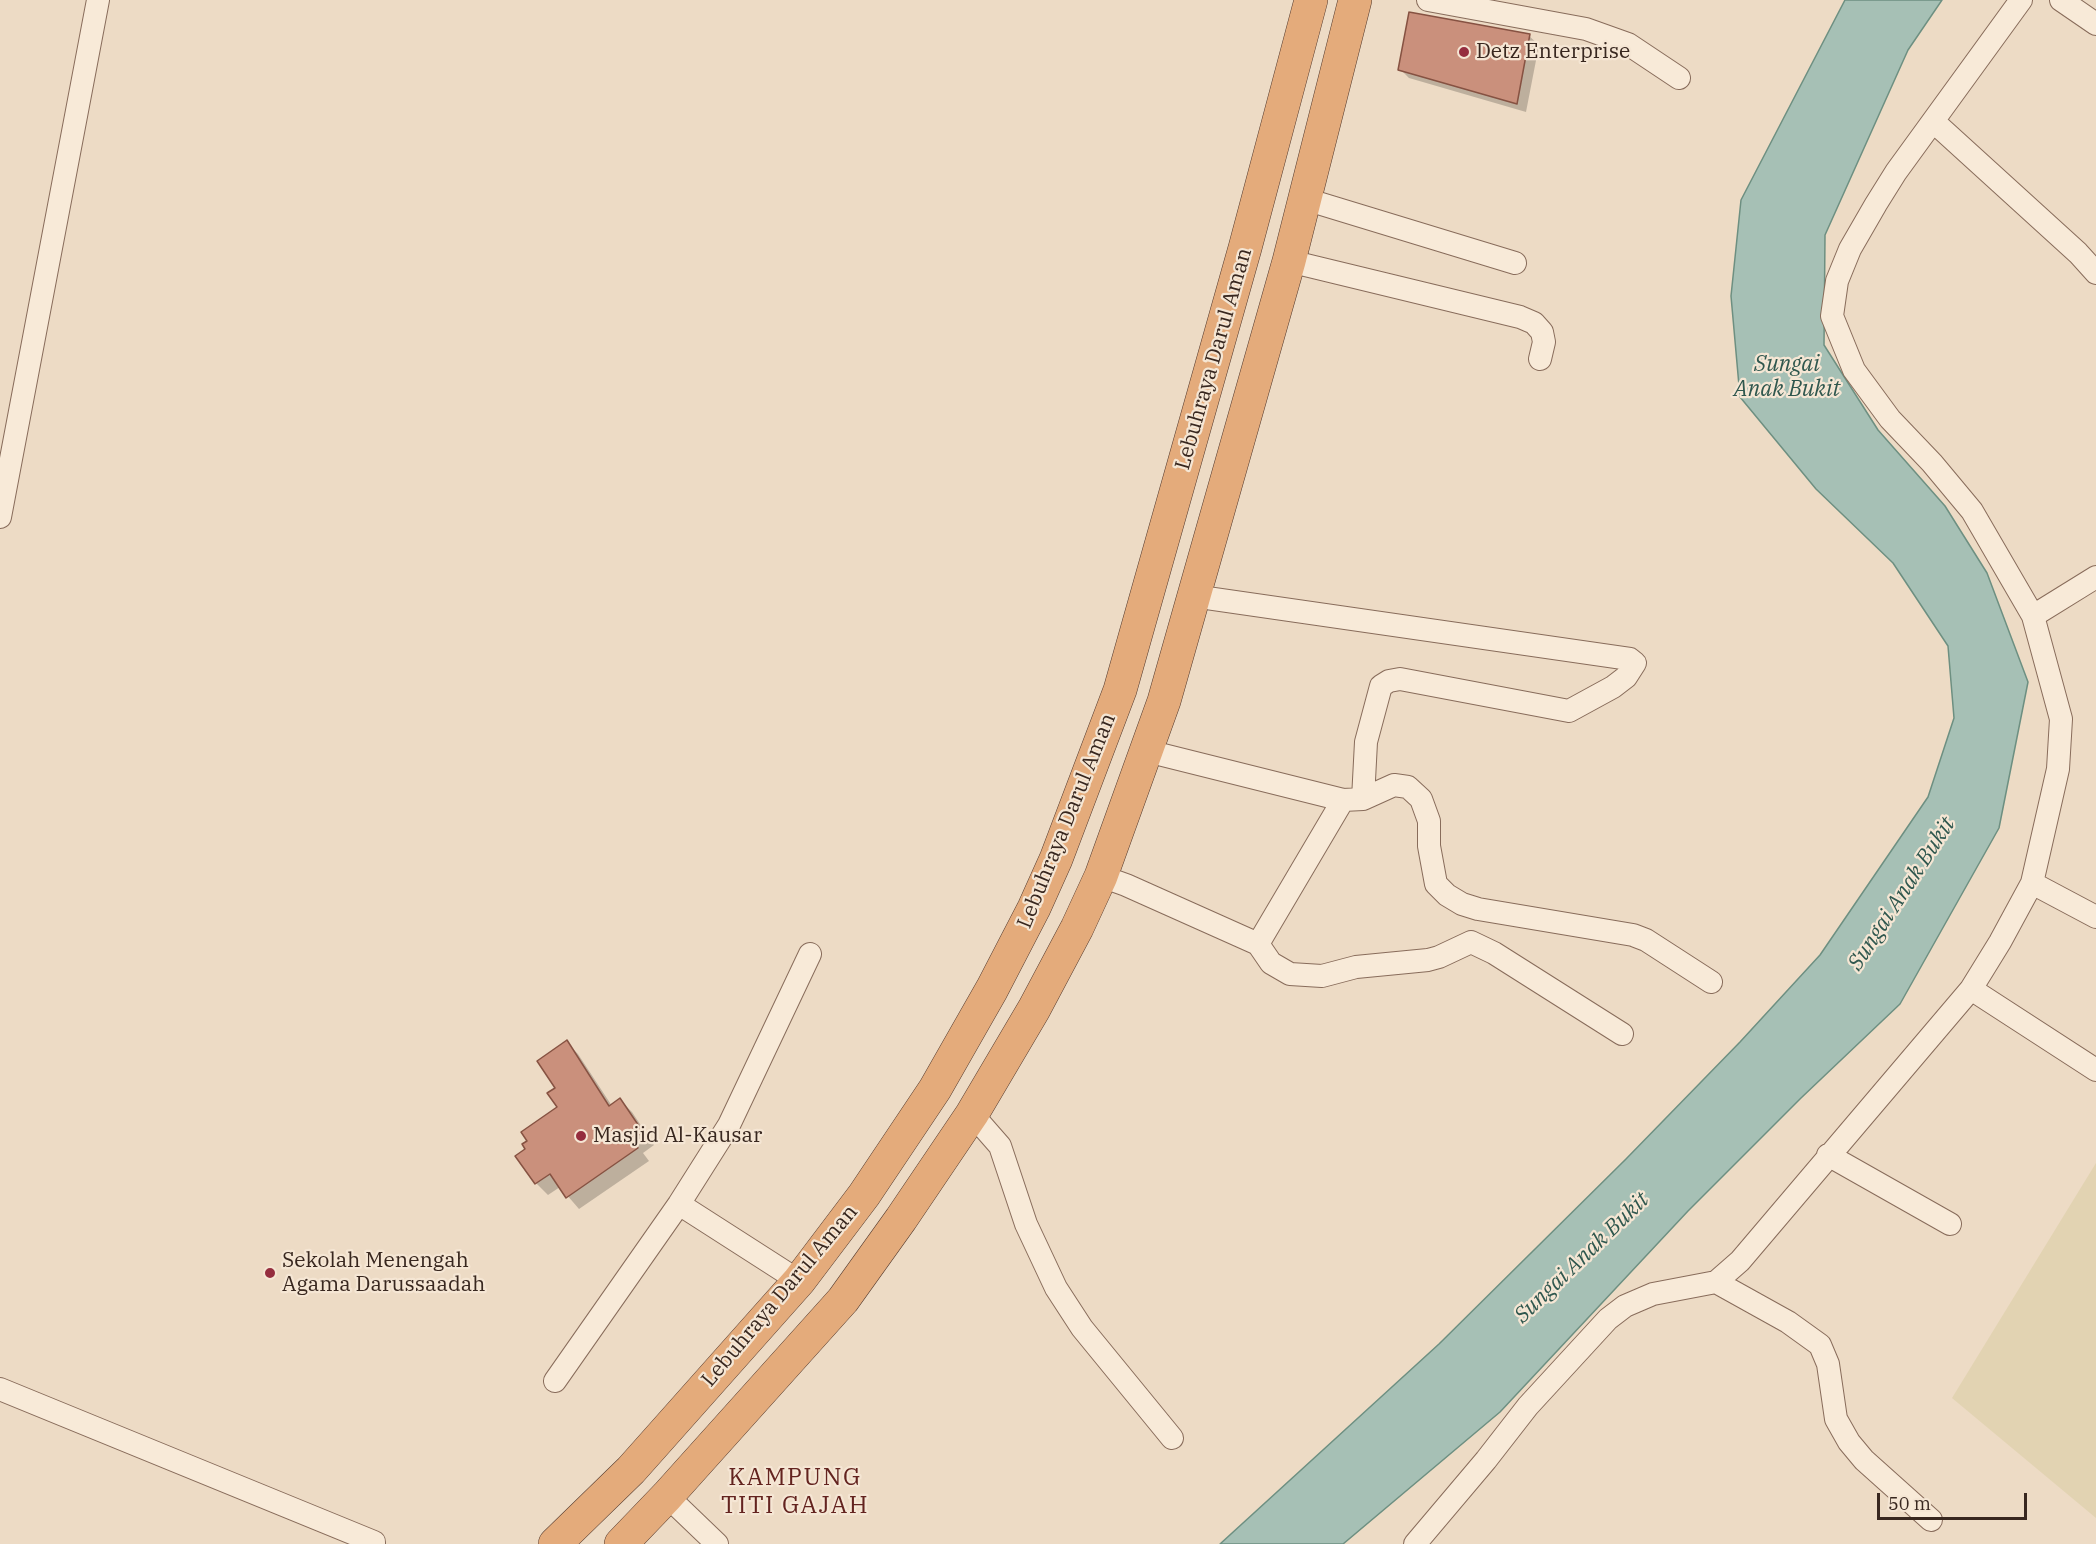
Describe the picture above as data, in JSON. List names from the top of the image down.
{
  "streets": {
    "highway": ["Lebuhraya Darul Aman"]
  },
  "districts": ["KAMPUNG TITI GAJAH"],
  "water": ["Sungai Anak Bukit"],
  "places": ["Detz Enterprise", "Masjid Al-Kausar", "Sekolah Menengah Agama Darussaadah"],
  "scale_bar": "50 m"
}
